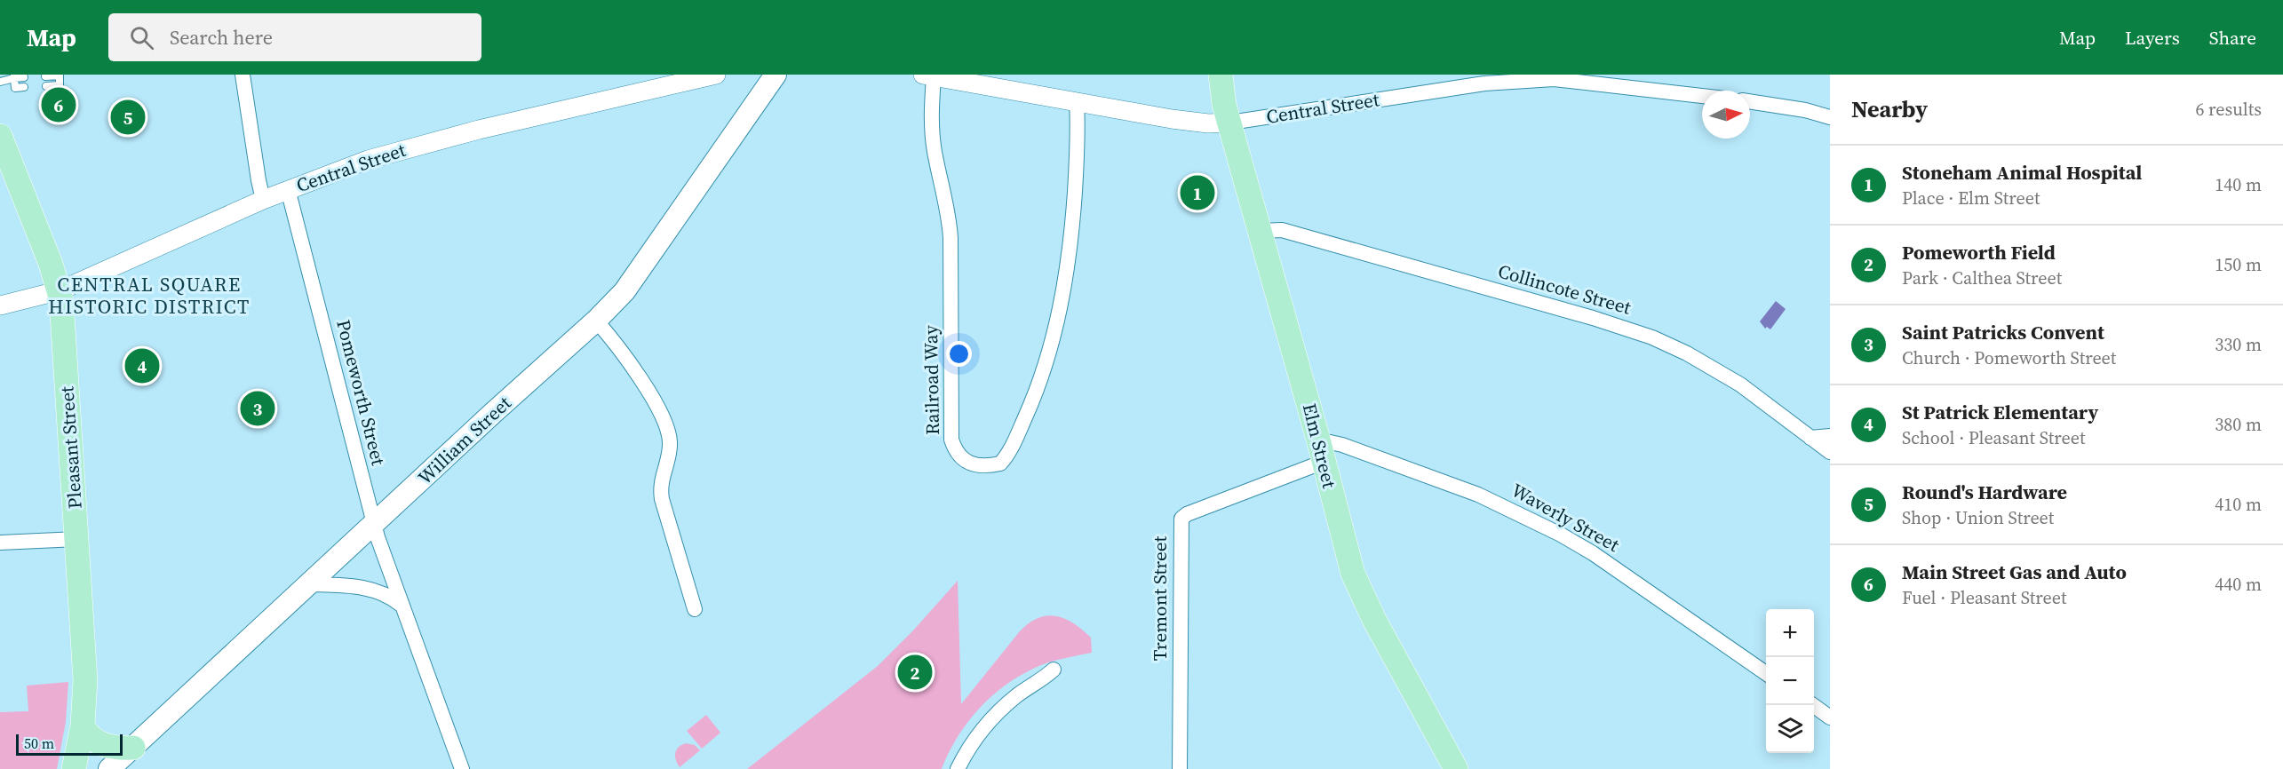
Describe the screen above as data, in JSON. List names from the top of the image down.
{
  "streets": {
    "main road": ["William Street", "Elm Street", "Pleasant Street"],
    "street": [
      "Central Street",
      "Collincote Street",
      "Railroad Way",
      "Pomeworth Street",
      "Waverly Street",
      "Tremont Street"
    ]
  },
  "crossings": [
    ["Central Street", "Railroad Way"],
    ["Central Street", "Pomeworth Street"],
    ["Central Street", "Elm Street"],
    ["Central Street", "Pleasant Street"],
    ["Collincote Street", "Elm Street"],
    ["Pomeworth Street", "William Street"],
    ["Elm Street", "Waverly Street"],
    ["Elm Street", "Tremont Street"],
    ["Waverly Street", "Tremont Street"]
  ],
  "districts": ["CENTRAL SQUARE HISTORIC DISTRICT"],
  "scale_bar": "50 m",
  "north": "right",
  "page": {
    "header": "Map",
    "search": "Search here",
    "nav": ["Map", "Layers", "Share"],
    "heading": ["Nearby", "6 results"],
    "pins": [
      "6",
      "5",
      "1",
      "4",
      "3",
      "2"
    ],
    "list": [
      {
        "mark": "1",
        "name": "Stoneham Animal Hospital",
        "note": "Place · Elm Street",
        "value": "140 m"
      },
      {
        "mark": "2",
        "name": "Pomeworth Field",
        "note": "Park · Calthea Street",
        "value": "150 m"
      },
      {
        "mark": "3",
        "name": "Saint Patricks Convent",
        "note": "Church · Pomeworth Street",
        "value": "330 m"
      },
      {
        "mark": "4",
        "name": "St Patrick Elementary",
        "note": "School · Pleasant Street",
        "value": "380 m"
      },
      {
        "mark": "5",
        "name": "Round's Hardware",
        "note": "Shop · Union Street",
        "value": "410 m"
      },
      {
        "mark": "6",
        "name": "Main Street Gas and Auto",
        "note": "Fuel · Pleasant Street",
        "value": "440 m"
      }
    ],
    "map_buttons": ["+", "−"],
    "scale": "50 m"
  }
}
